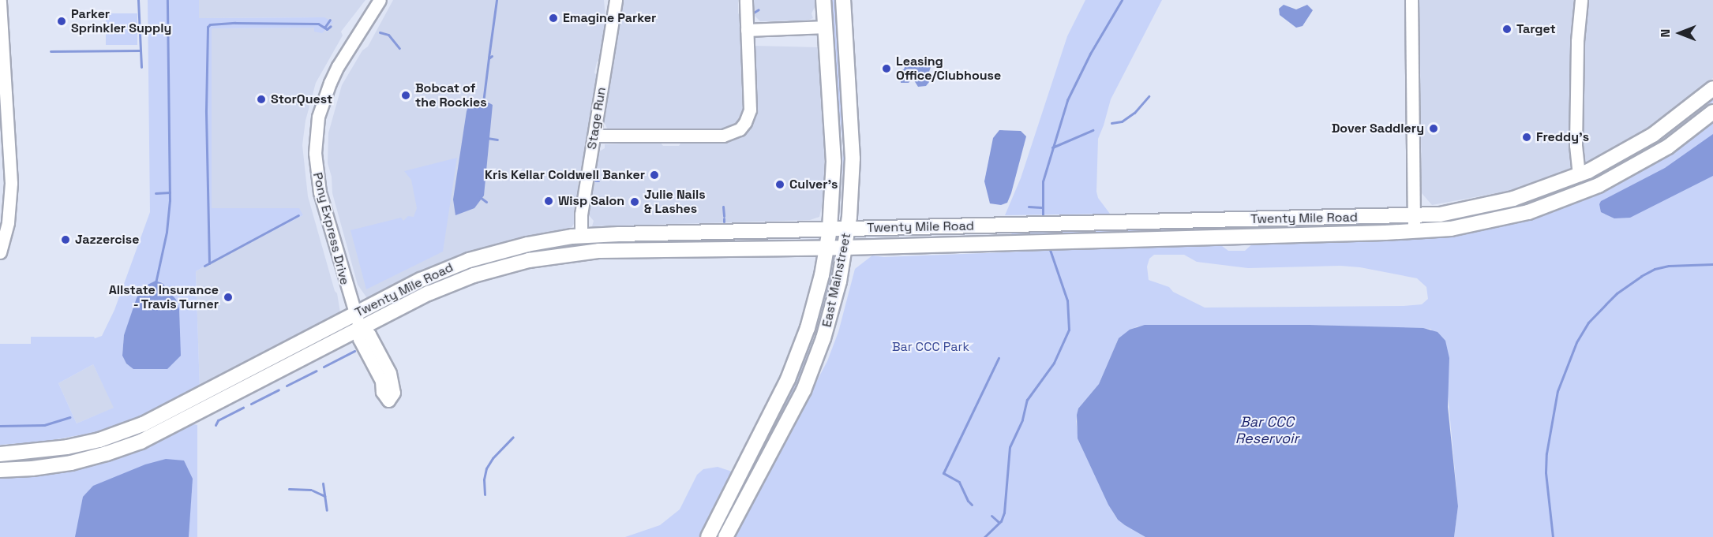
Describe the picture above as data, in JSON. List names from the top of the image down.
{
  "streets": {
    "main road": ["Twenty Mile Road", "East Mainstreet"],
    "street": ["Stage Run", "Pony Express Drive"]
  },
  "crossings": [
    ["Stage Run", "Twenty Mile Road"],
    ["Twenty Mile Road", "Pony Express Drive"],
    ["Twenty Mile Road", "East Mainstreet"]
  ],
  "water": ["Bar CCC Reservoir"],
  "parks": ["Bar CCC Park"],
  "places": [
    "Emagine Parker",
    "Parker Sprinkler Supply",
    "Target",
    "Leasing Office/Clubhouse",
    "Bobcat of the Rockies",
    "StorQuest",
    "Dover Saddlery",
    "Freddy's",
    "Kris Kellar Coldwell Banker",
    "Culver's",
    "Wisp Salon",
    "Julie Nails & Lashes",
    "Jazzercise",
    "Allstate Insurance - Travis Turner"
  ],
  "north": "left"
}
